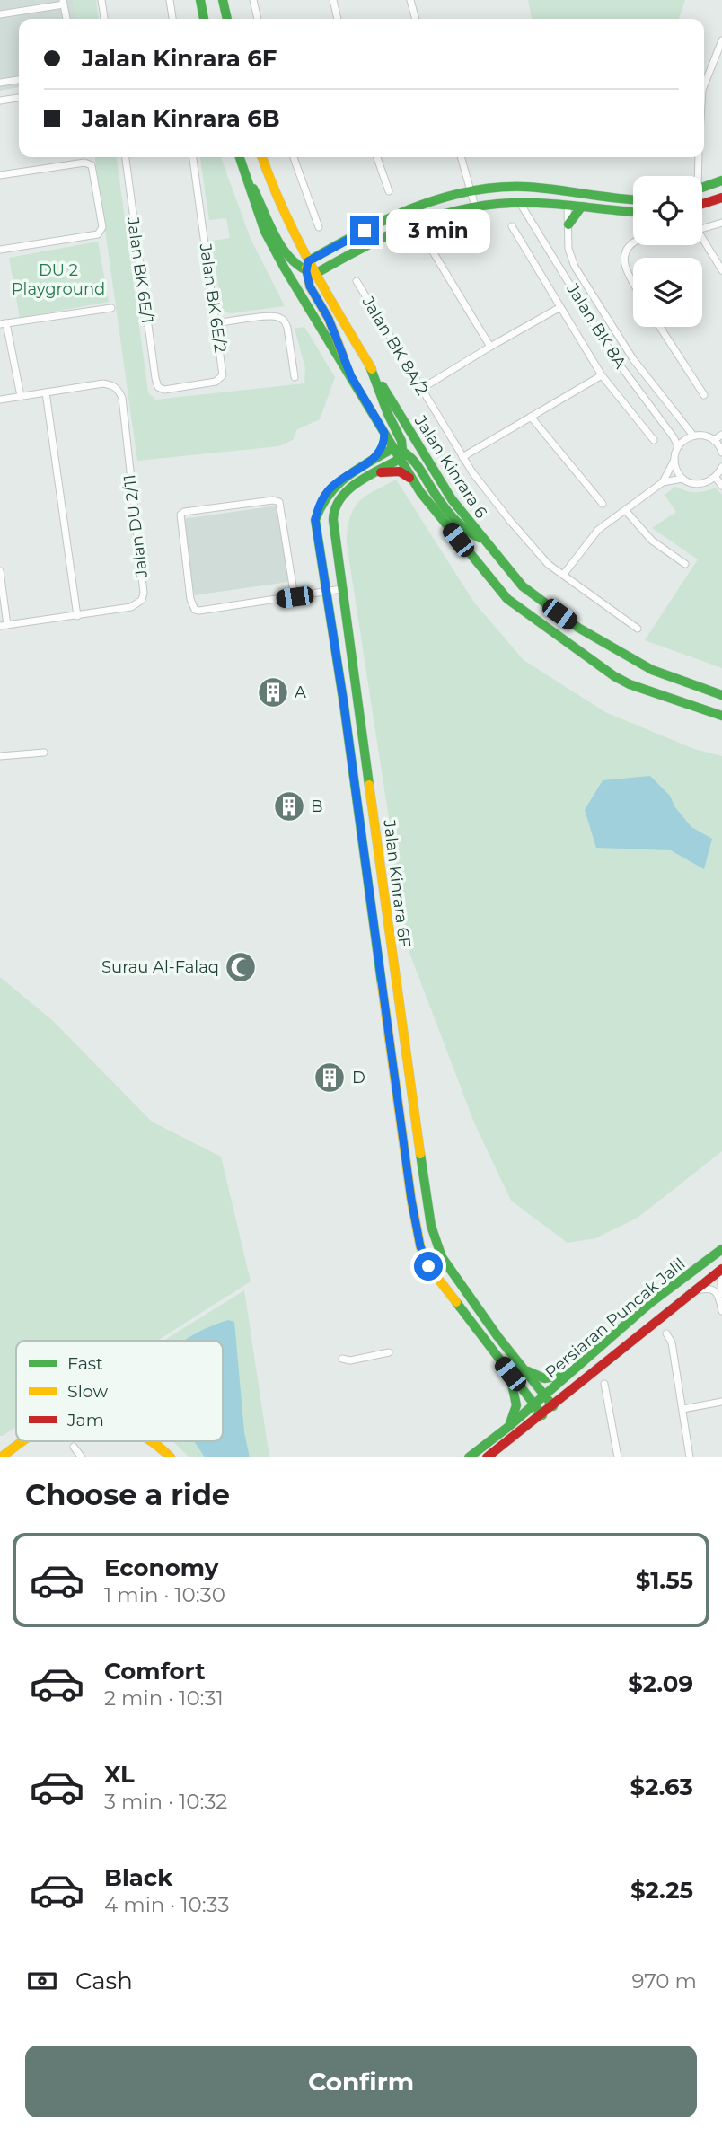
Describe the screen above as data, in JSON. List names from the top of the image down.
{
  "streets": {
    "main road": ["Jalan Kinrara 6", "Jalan Kinrara 6F", "Persiaran Puncak Jalil"],
    "street": [
      "Jalan BK 6E/1",
      "Jalan BK 6E/2",
      "Jalan BK 8A",
      "Jalan BK 8A/2",
      "Jalan DU 2/11"
    ]
  },
  "crossings": [
    ["Jalan BK 6E/1", "Jalan BK 6E/2"],
    ["Jalan Kinrara 6F", "Persiaran Puncak Jalil"]
  ],
  "parks": ["DU 2 Playground"],
  "places": {
    "building": ["A", "B", "D"],
    "mosque": ["Surau Al-Falaq"]
  },
  "legend": ["Fast", "Slow", "Jam"],
  "page": {
    "banner": ["Jalan Kinrara 6F", "Jalan Kinrara 6B"],
    "bubble": "3 min",
    "heading": "Choose a ride",
    "list": [
      {
        "name": "Economy",
        "note": "1 min · 10:30",
        "value": "$1.55"
      },
      {
        "name": "Comfort",
        "note": "2 min · 10:31",
        "value": "$2.09"
      },
      {
        "name": "XL",
        "note": "3 min · 10:32",
        "value": "$2.63"
      },
      {
        "name": "Black",
        "note": "4 min · 10:33",
        "value": "$2.25"
      }
    ],
    "pay": ["Cash", "970 m"],
    "buttons": "Confirm"
  }
}
